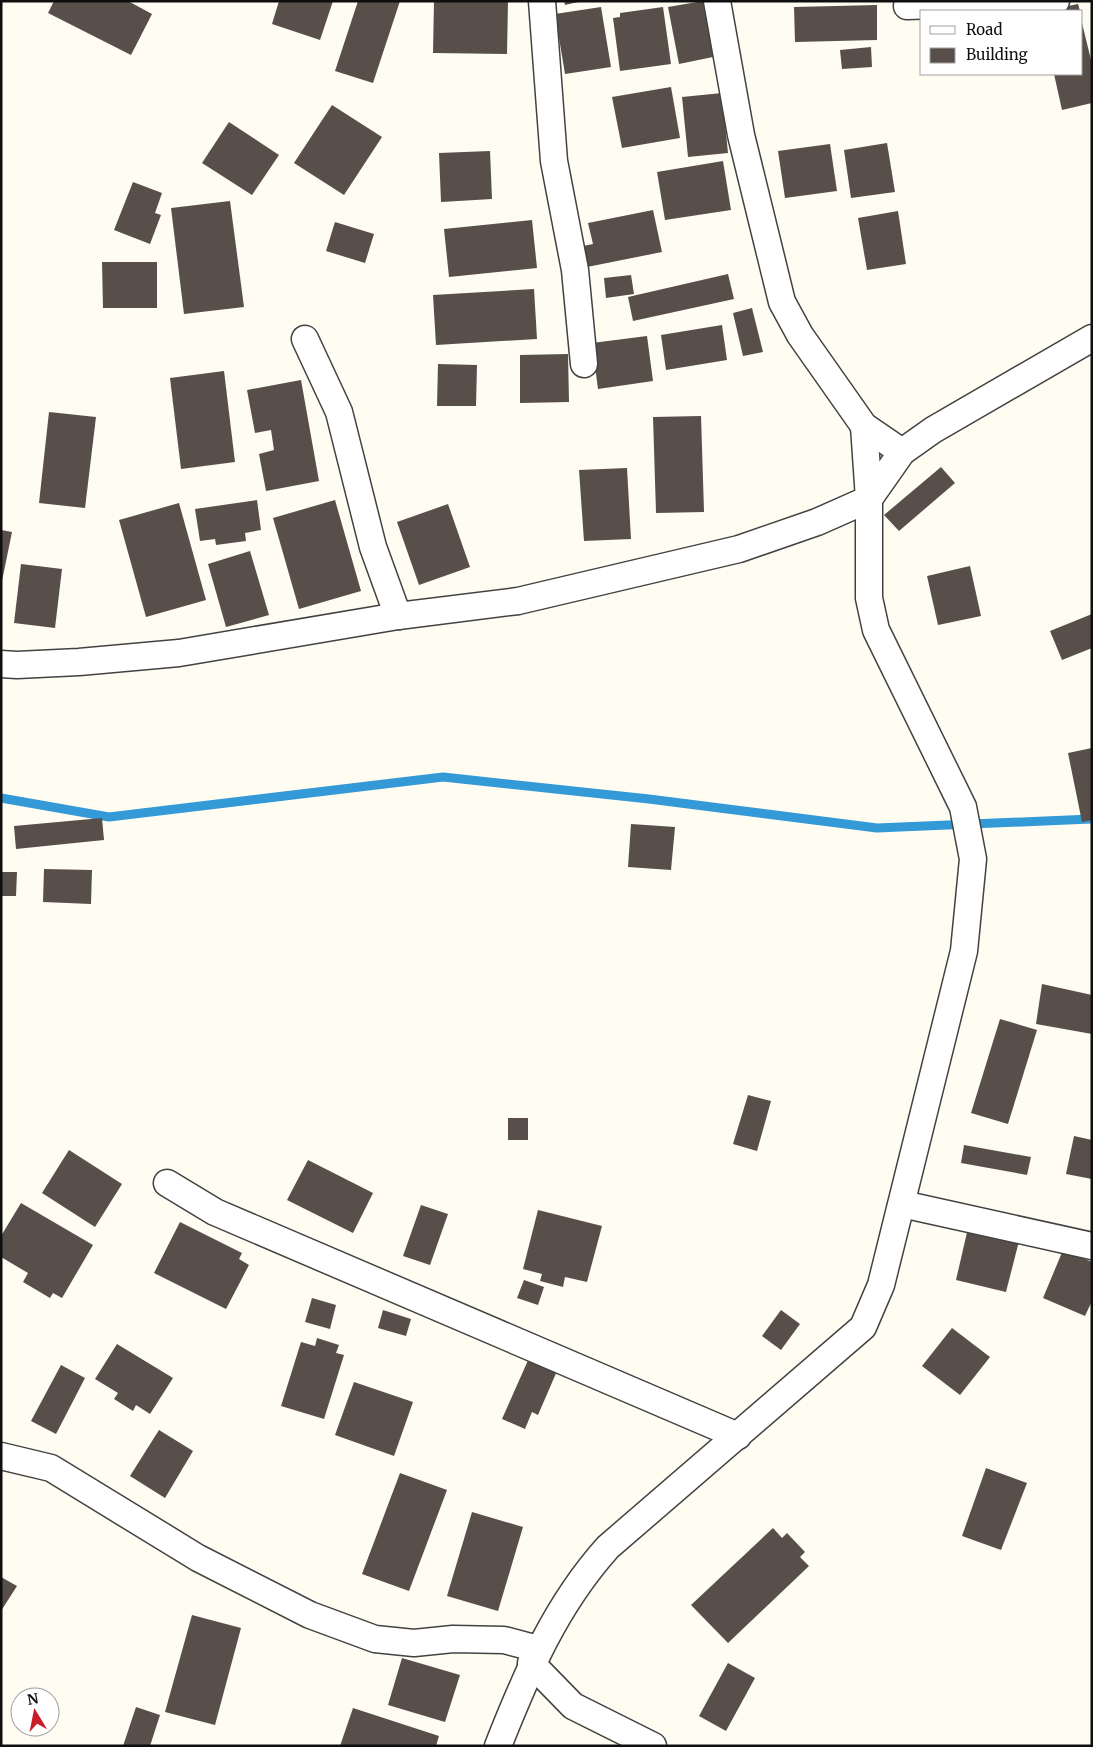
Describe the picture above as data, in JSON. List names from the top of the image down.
{
  "legend": ["Road", "Building"],
  "north": "top"
}
